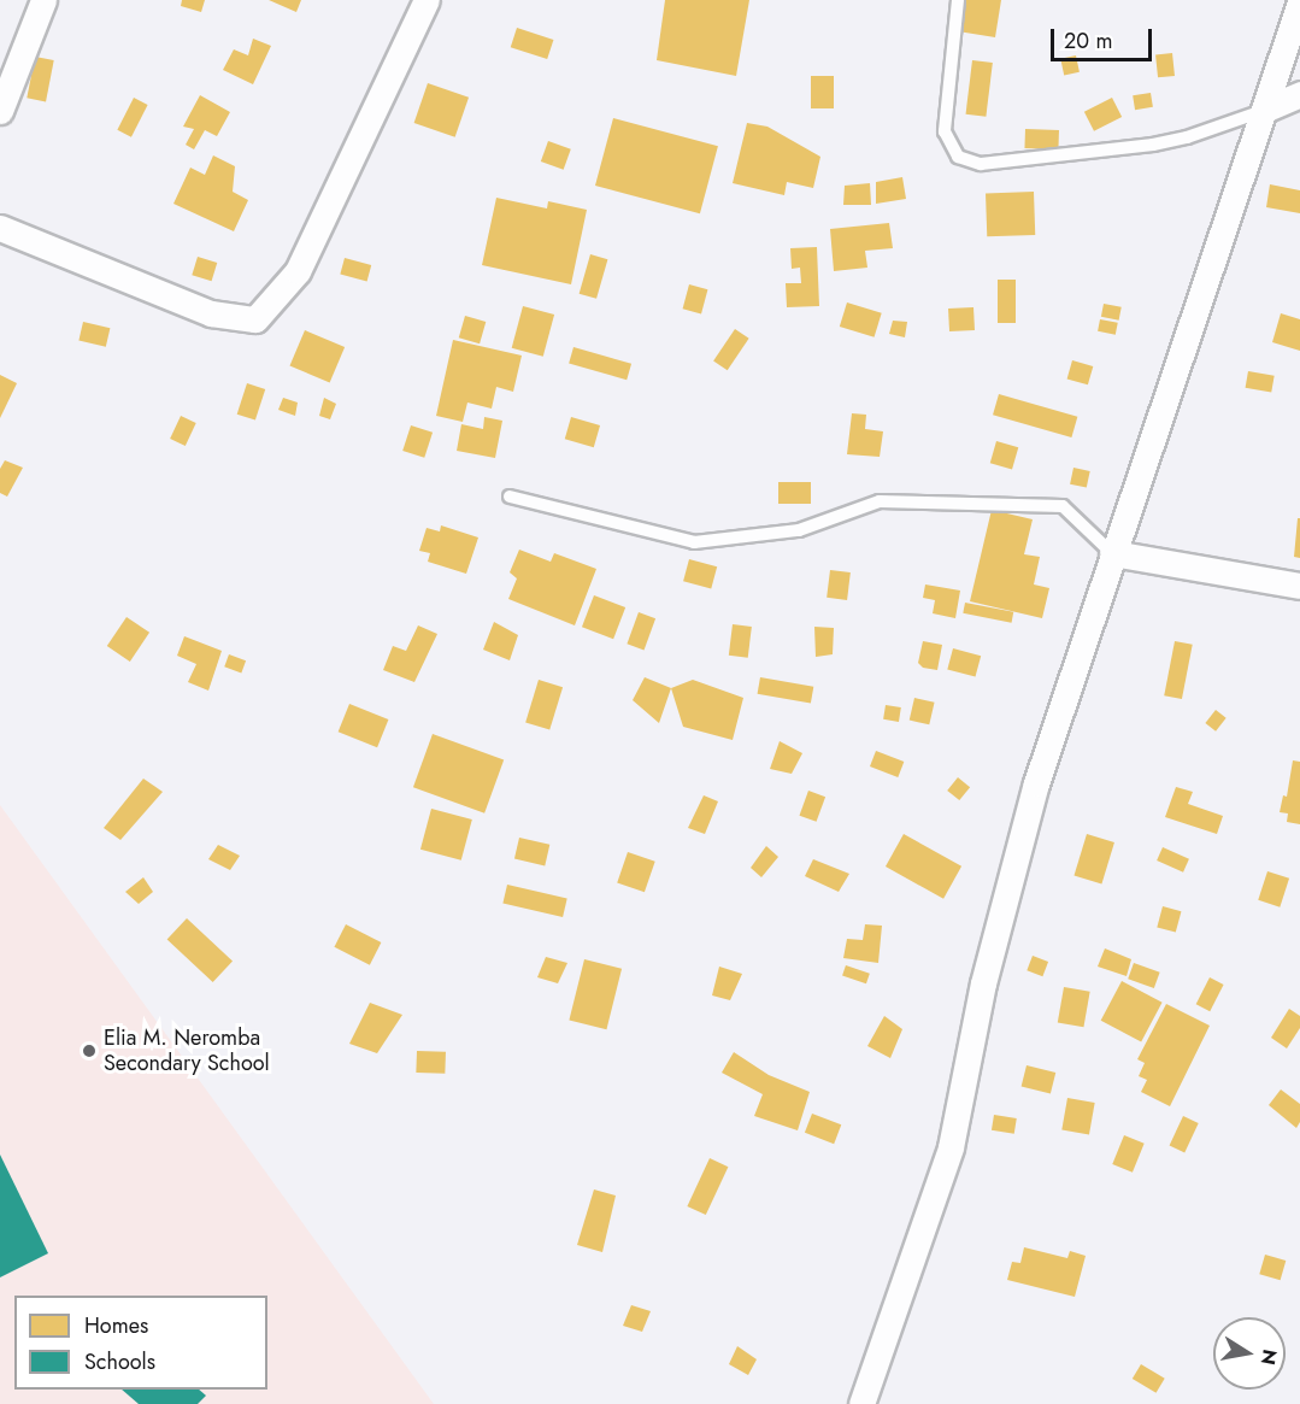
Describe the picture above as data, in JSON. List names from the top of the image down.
{
  "places": ["Elia M. Neromba Secondary School"],
  "legend": ["Homes", "Schools"],
  "scale_bar": "20 m",
  "north": "right"
}
